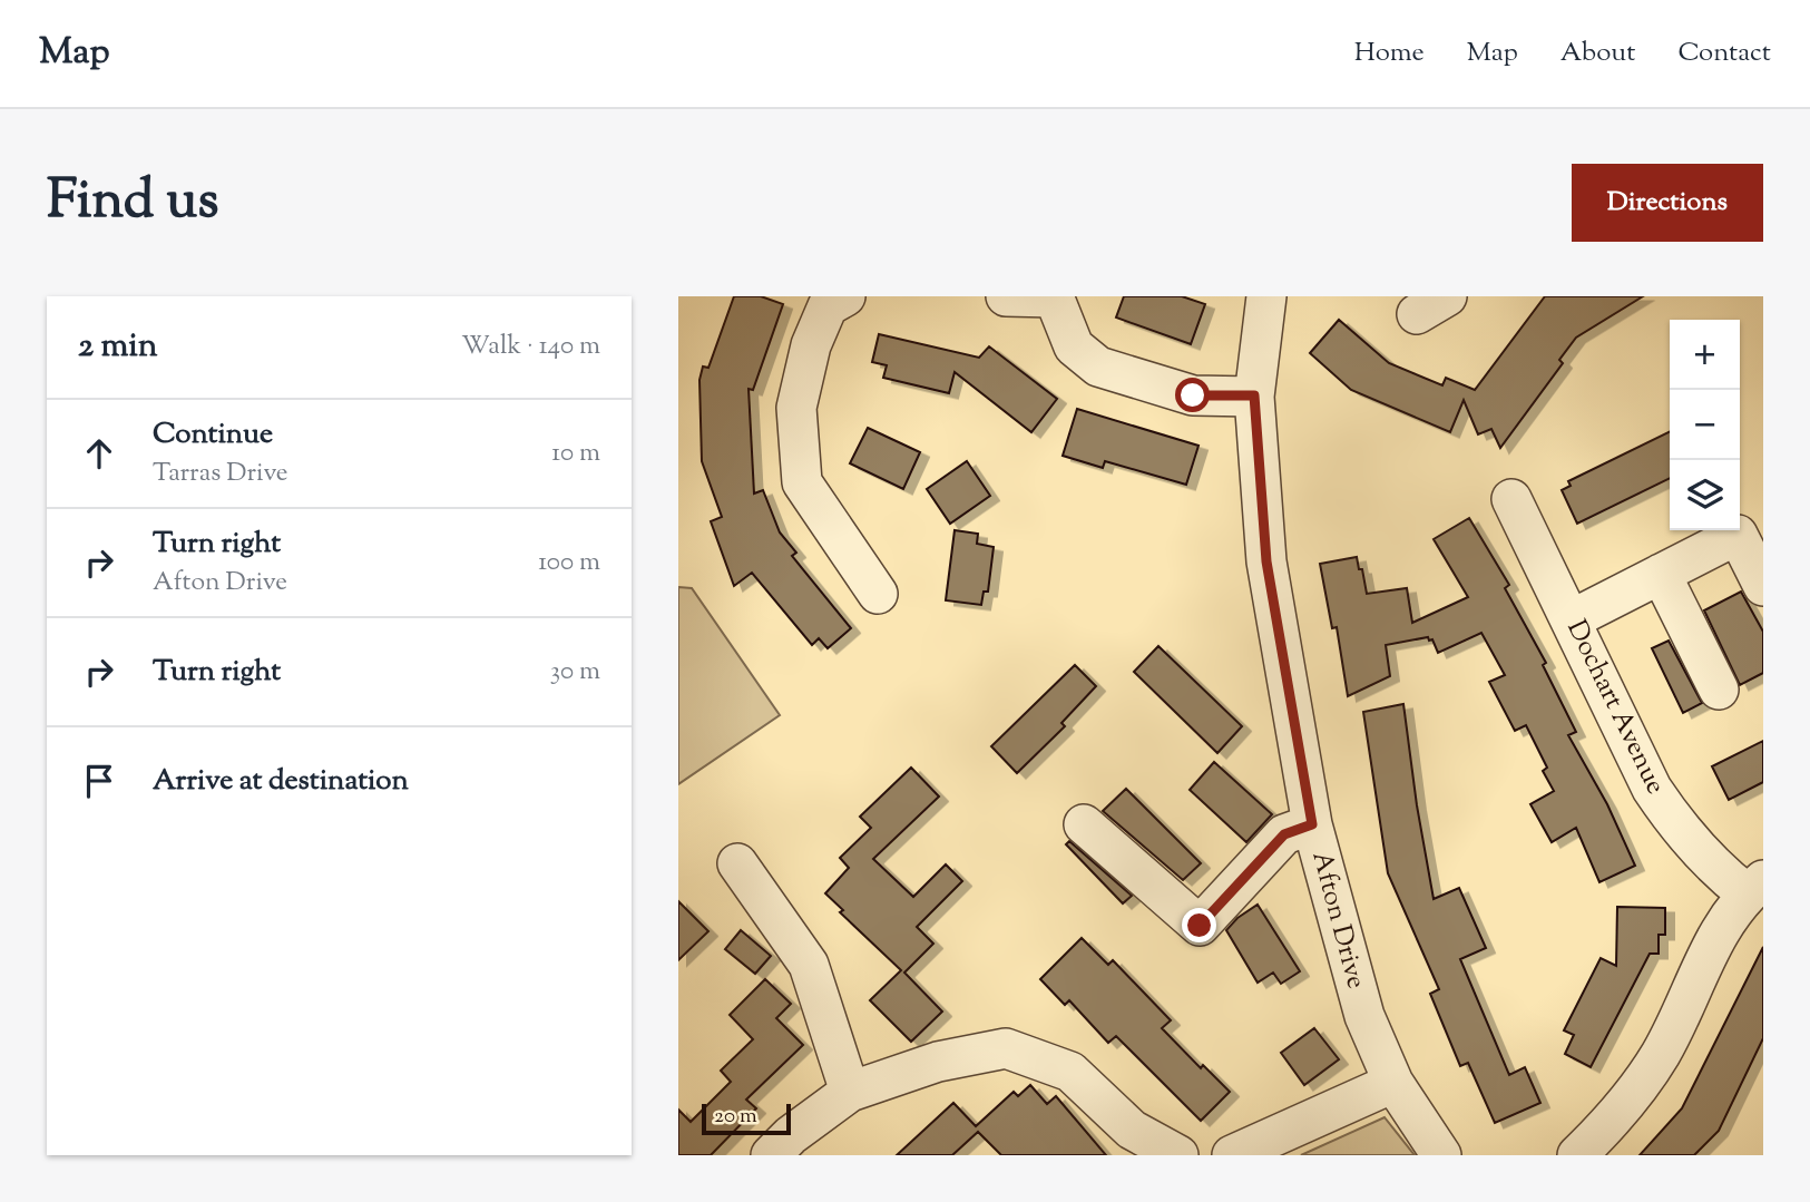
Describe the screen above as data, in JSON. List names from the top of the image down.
{
  "streets": {
    "street": ["Dochart Avenue", "Afton Drive"]
  },
  "scale_bar": "20 m",
  "page": {
    "header": "Map",
    "nav": [
      "Home",
      "Map",
      "About",
      "Contact"
    ],
    "title": "Find us",
    "buttons": "Directions",
    "heading": ["2 min", "Walk · 140 m"],
    "map_buttons": ["+", "−"],
    "list": [
      ["Continue", "Tarras Drive", "10 m"],
      ["Turn right", "Afton Drive", "100 m"],
      ["Turn right", "30 m"],
      "Arrive at destination"
    ],
    "scale": "20 m"
  }
}
